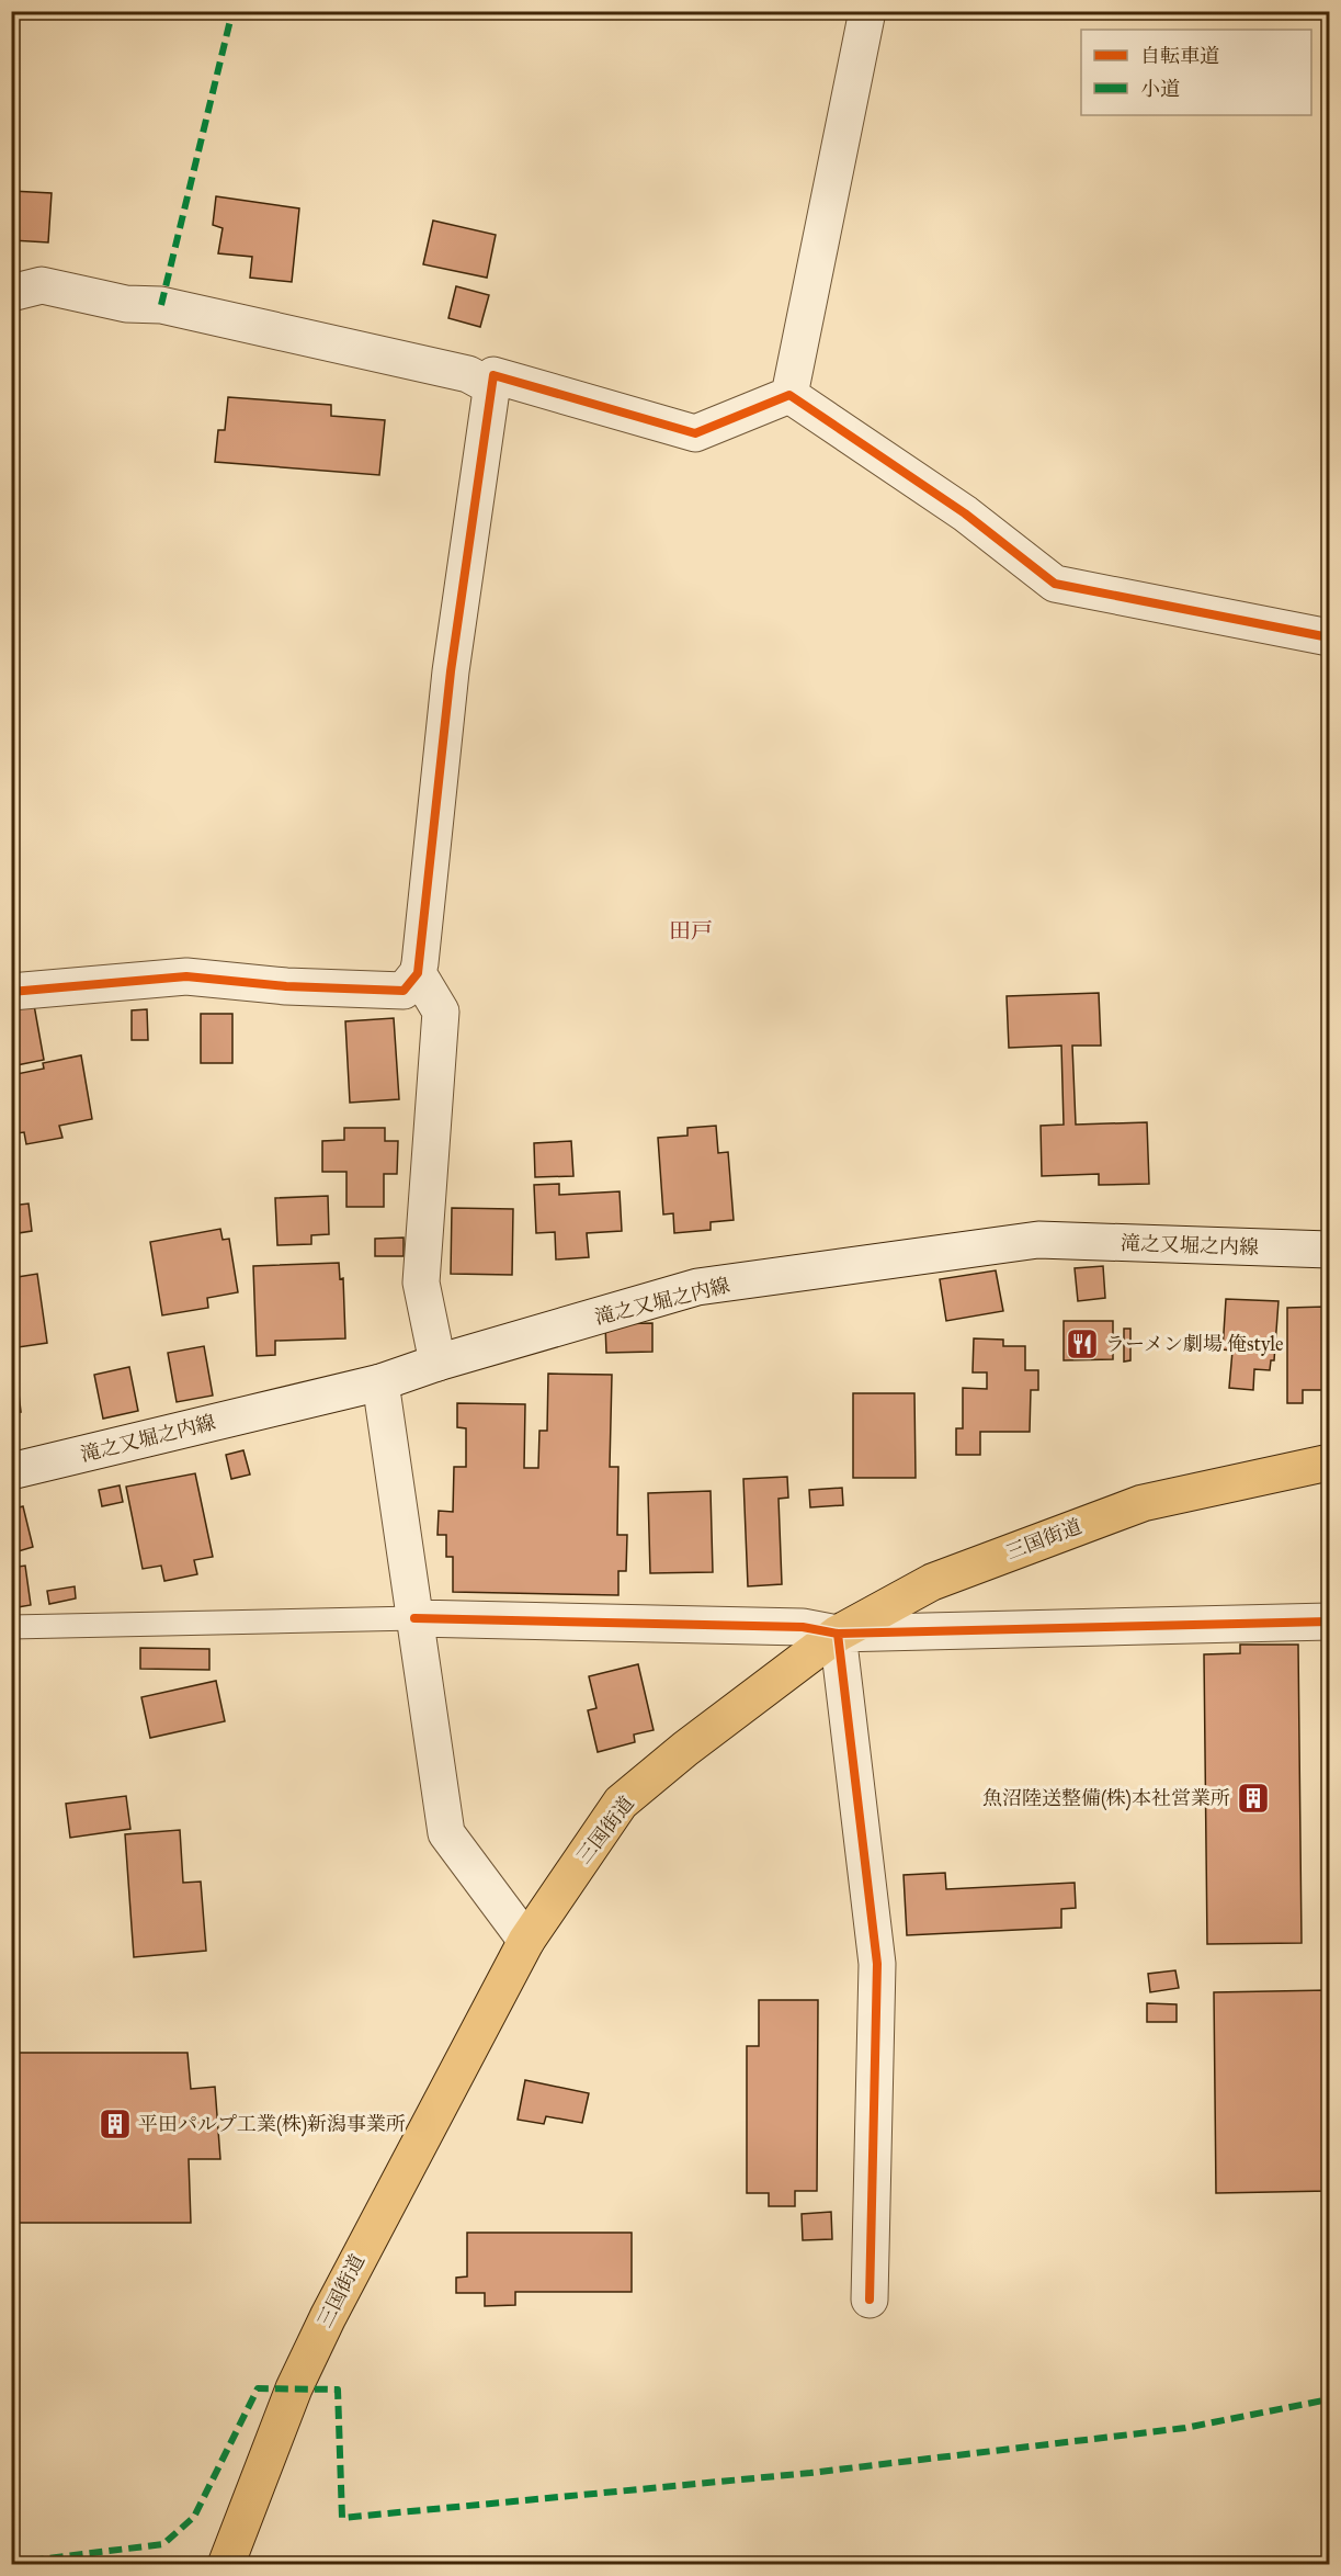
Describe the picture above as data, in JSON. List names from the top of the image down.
{
  "streets": {
    "highway": ["三国街道"],
    "street": ["滝之又堀之内線"]
  },
  "districts": ["田戸"],
  "places": {
    "restaurant": ["ラーメン劇場 俺style"],
    "building": ["魚沼陸送整備(株)本社営業所", "平田パルプ工業(株)新潟事業所"]
  },
  "legend": ["自転車道", "小道"]
}
